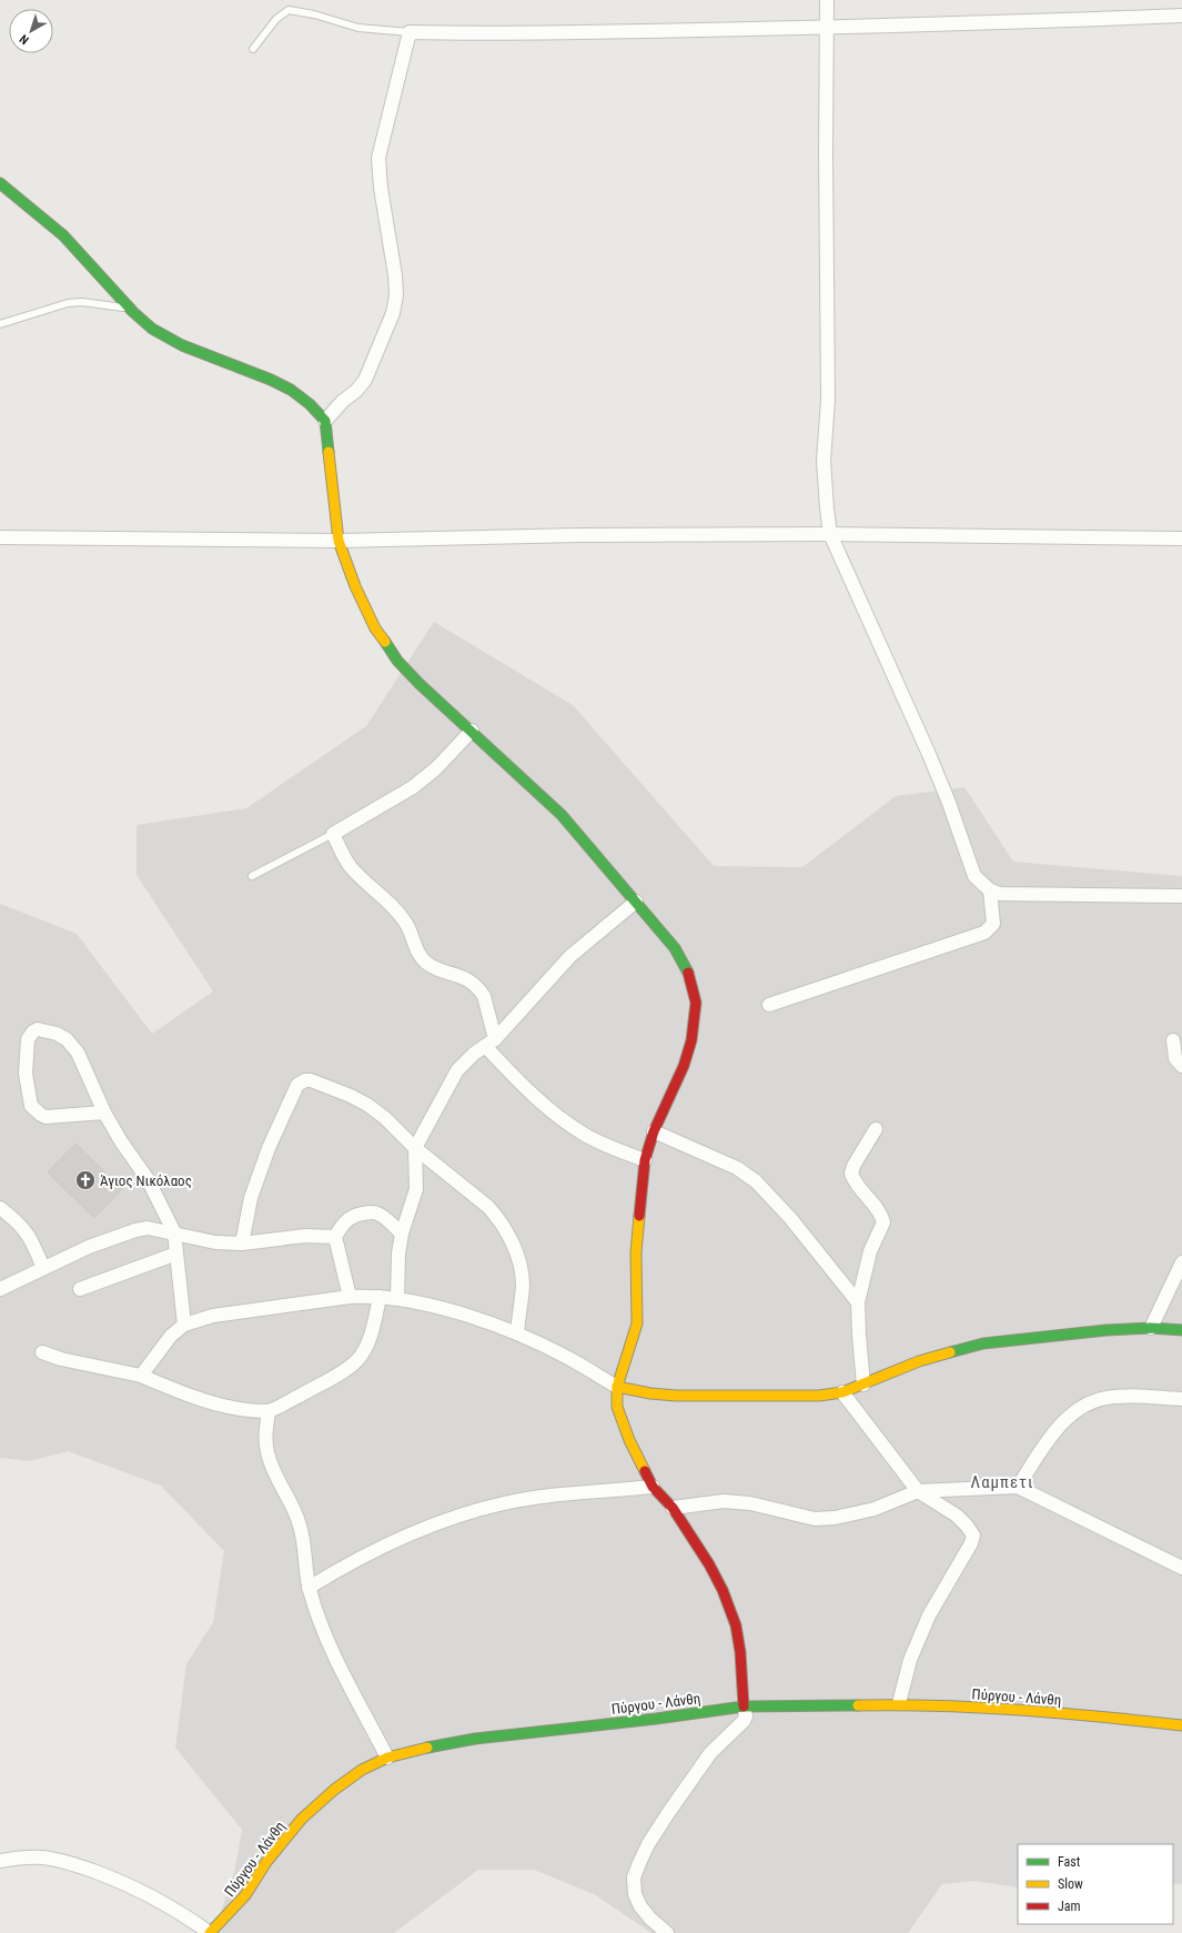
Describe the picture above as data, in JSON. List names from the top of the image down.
{
  "streets": {
    "street": ["Πύργου - Λάνθη"]
  },
  "districts": ["Λαμπετι"],
  "places": {
    "church": ["Άγιος Νικόλαος"]
  },
  "legend": ["Fast", "Slow", "Jam"],
  "north": "bottom left"
}
